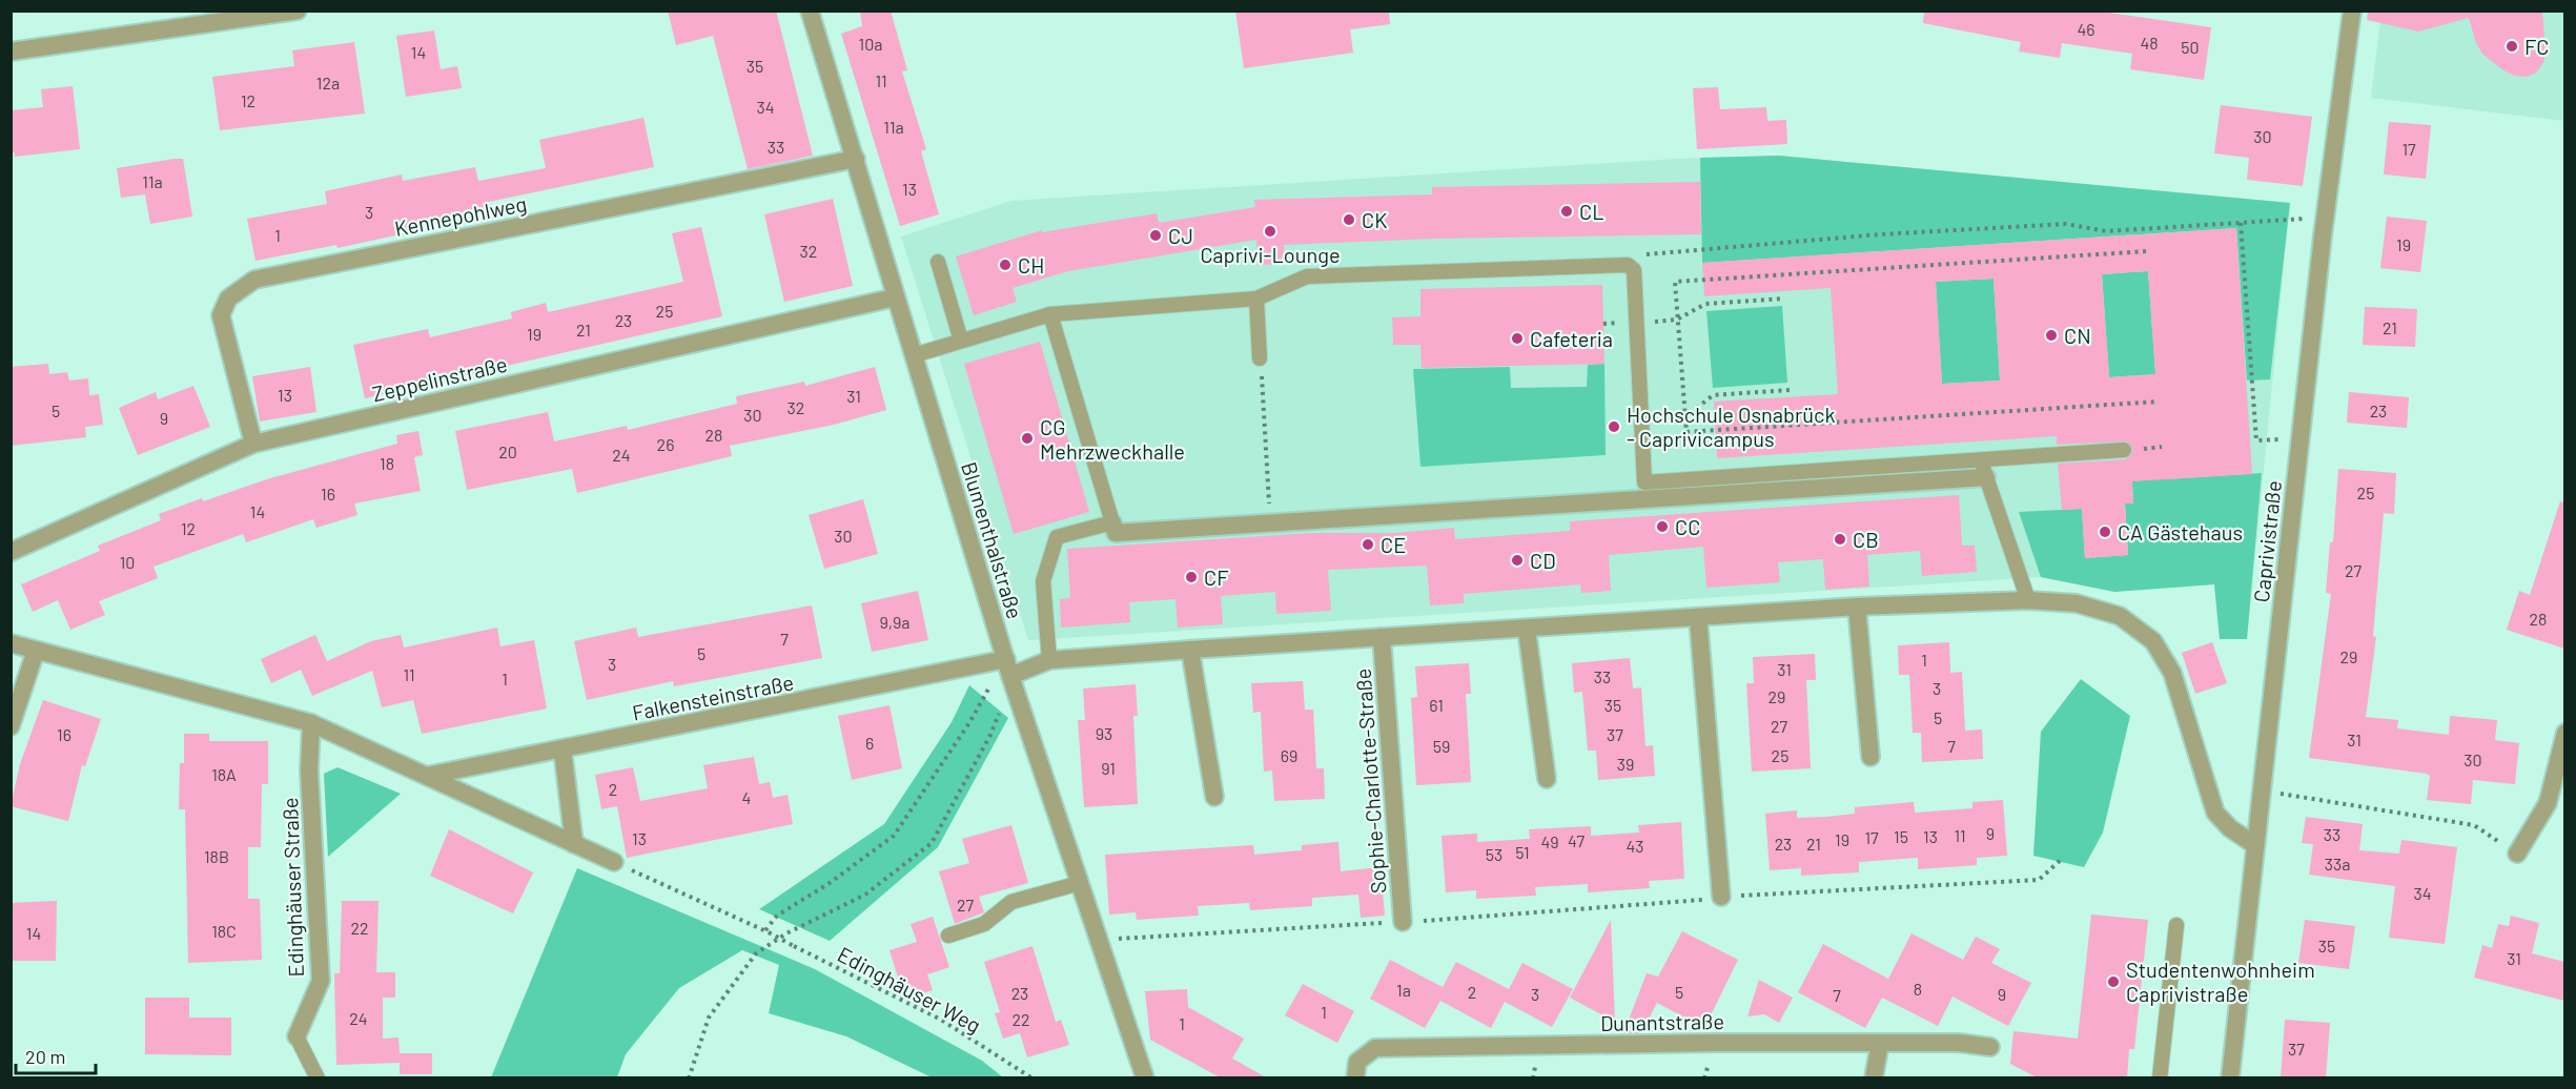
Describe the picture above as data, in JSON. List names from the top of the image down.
{
  "streets": {
    "street": [
      "Kennepohlweg",
      "Zeppelinstraße",
      "Blumenthalstraße",
      "Caprivistraße",
      "Falkensteinstraße",
      "Sophie-Charlotte-Straße",
      "Edinghäuser Straße",
      "Dunantstraße"
    ],
    "path": ["Edinghäuser Weg"]
  },
  "crossings": [
    ["Kennepohlweg", "Zeppelinstraße"],
    ["Kennepohlweg", "Blumenthalstraße"],
    ["Zeppelinstraße", "Blumenthalstraße"],
    ["Blumenthalstraße", "Falkensteinstraße"],
    ["Blumenthalstraße", "Sophie-Charlotte-Straße"],
    ["Caprivistraße", "Sophie-Charlotte-Straße"],
    ["Falkensteinstraße", "Sophie-Charlotte-Straße"]
  ],
  "places": [
    "FC",
    "CL",
    "CK",
    "Caprivi-Lounge",
    "CJ",
    "CH",
    "CN",
    "Cafeteria",
    "Hochschule Osnabrück - Caprivicampus",
    "CG Mehrzweckhalle",
    "CC",
    "CA Gästehaus",
    "CB",
    "CE",
    "CD",
    "CF",
    "Studentenwohnheim Caprivistraße"
  ],
  "house_numbers": [
    "46",
    "48",
    "10a",
    "50",
    "14",
    "35",
    "11",
    "12a",
    "12",
    "34",
    "11a",
    "30",
    "33",
    "17",
    "11a",
    "13",
    "3",
    "1",
    "19",
    "32",
    "25",
    "23",
    "21",
    "21",
    "19",
    "13",
    "31",
    "32",
    "5",
    "23",
    "30",
    "9",
    "28",
    "26",
    "20",
    "24",
    "18",
    "25",
    "16",
    "14",
    "12",
    "30",
    "10",
    "27",
    "28",
    "9,9a",
    "7",
    "5",
    "29",
    "1",
    "3",
    "31",
    "11",
    "33",
    "1",
    "3",
    "29",
    "61",
    "35",
    "5",
    "27",
    "93",
    "16",
    "37",
    "31",
    "6",
    "59",
    "7",
    "69",
    "25",
    "30",
    "39",
    "91",
    "18A",
    "2",
    "4",
    "9",
    "33",
    "11",
    "15",
    "13",
    "17",
    "13",
    "19",
    "47",
    "49",
    "23",
    "21",
    "43",
    "51",
    "53",
    "18B",
    "33a",
    "34",
    "27",
    "22",
    "18C",
    "14",
    "35",
    "31",
    "8",
    "1a",
    "2",
    "5",
    "23",
    "3",
    "9",
    "7",
    "1",
    "24",
    "22",
    "1",
    "37"
  ],
  "scale_bar": "20 m"
}
